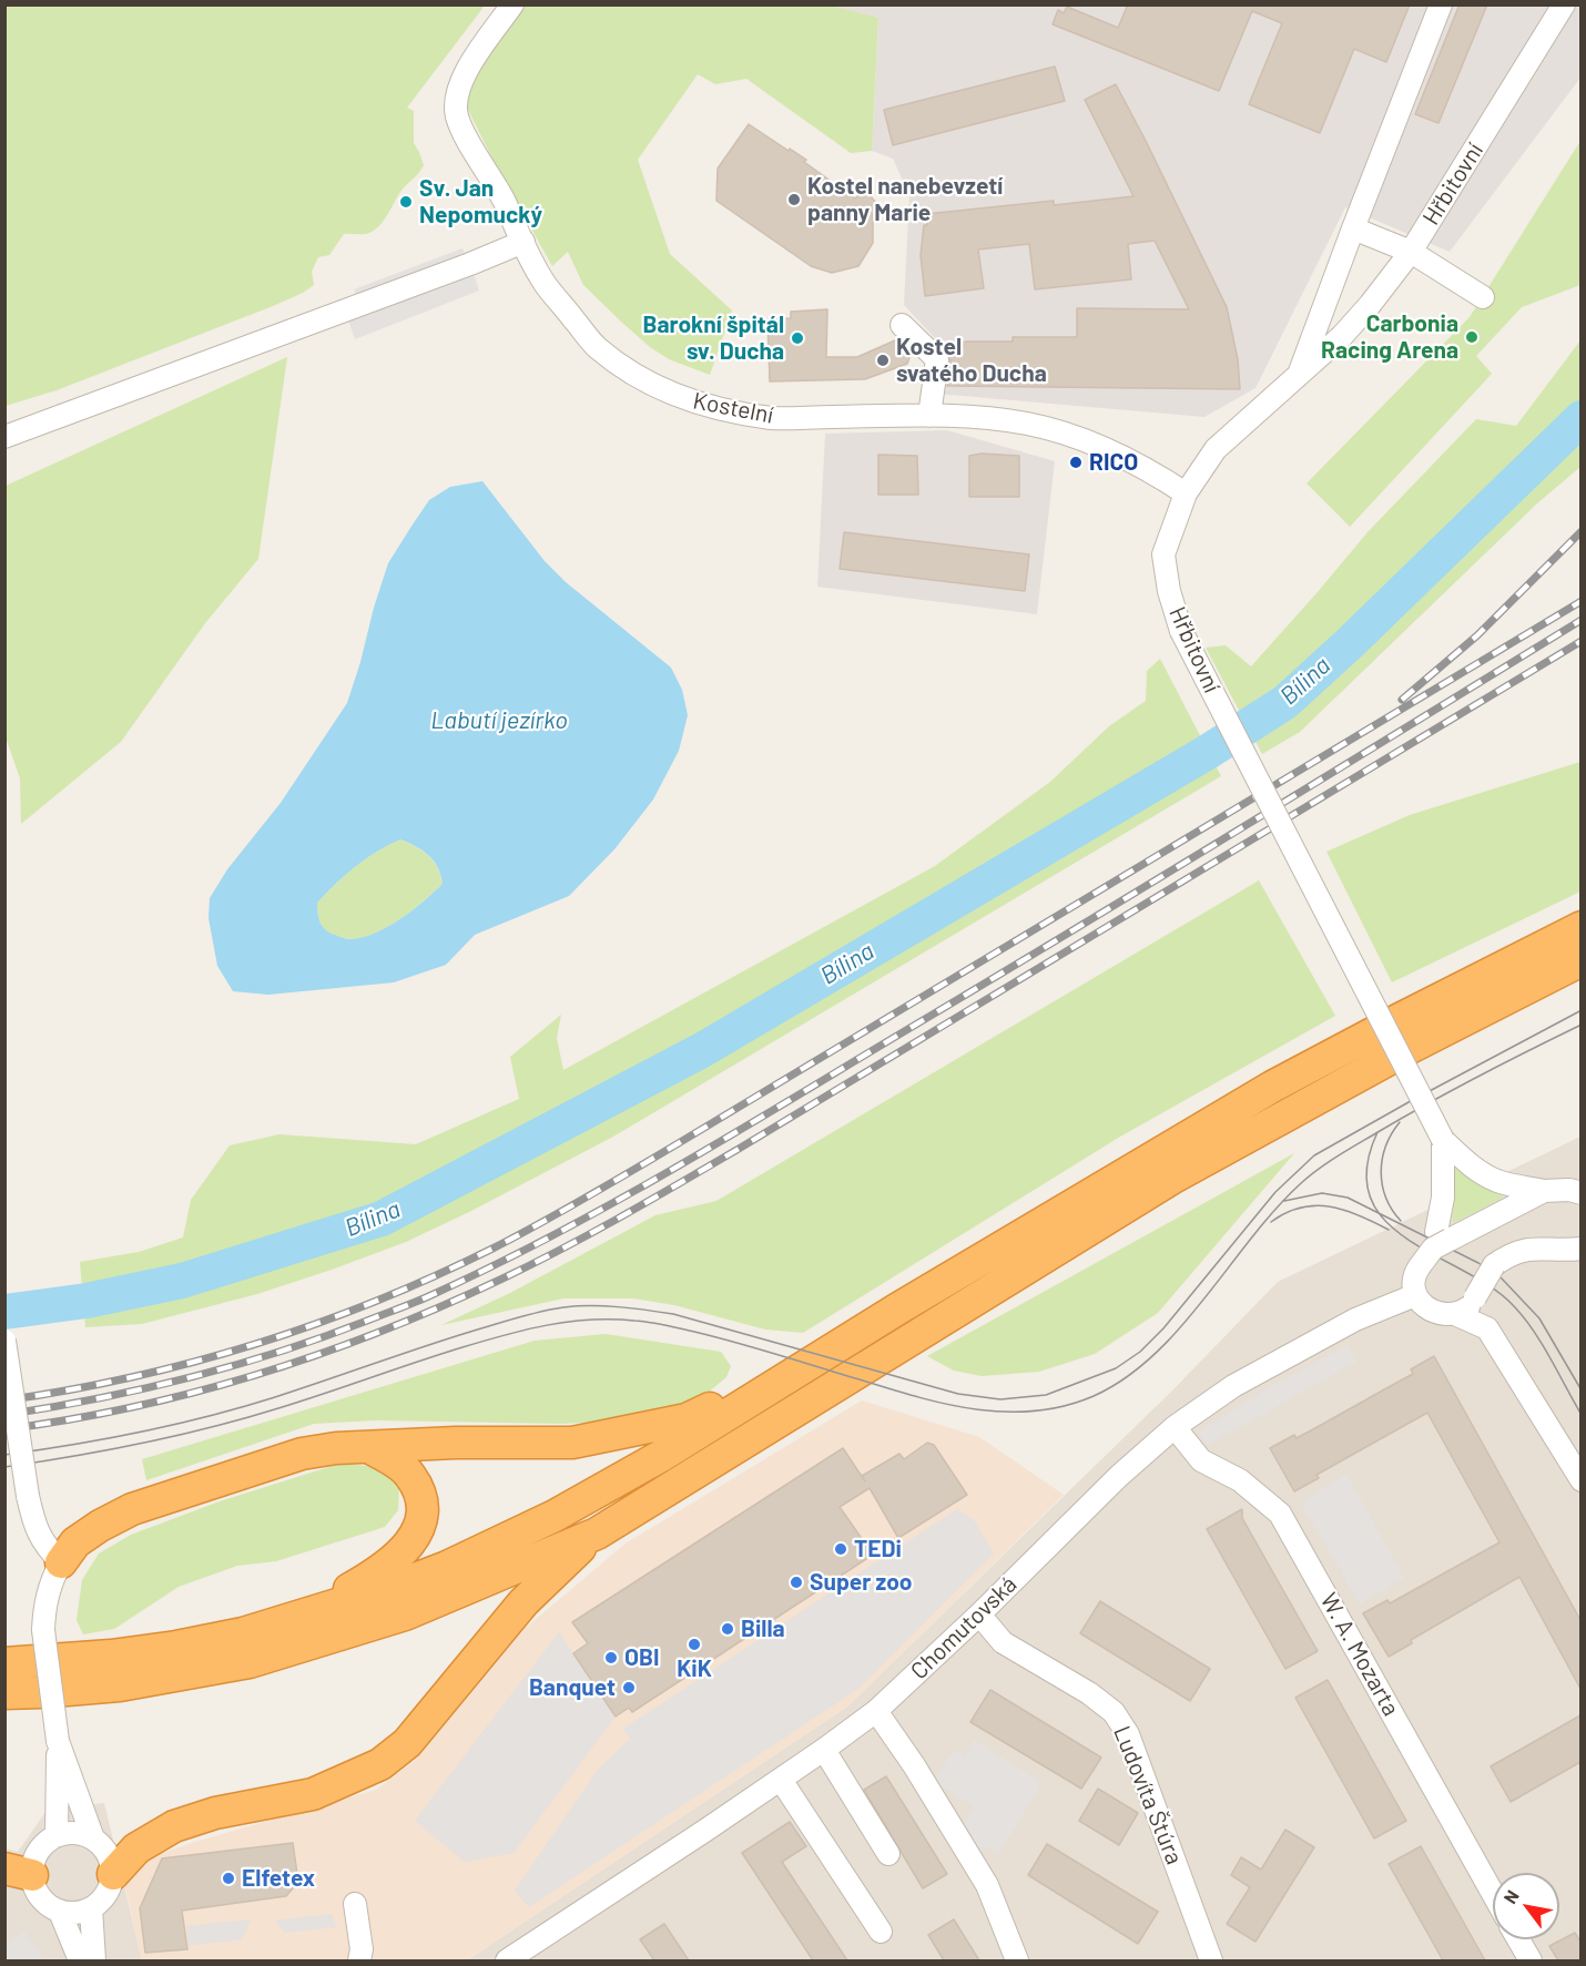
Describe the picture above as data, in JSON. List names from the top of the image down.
{
  "streets": {
    "street": [
      "Hřbitovní",
      "Kostelní",
      "Chomutovská",
      "W. A. Mozarta",
      "Ludovíta Štúra"
    ]
  },
  "crossings": [
    ["Hřbitovní", "Kostelní"],
    ["Chomutovská", "W. A. Mozarta"],
    ["Chomutovská", "Ludovíta Štúra"]
  ],
  "water": ["Bílina", "Labutí jezírko"],
  "places": [
    "Kostel nanebevzetí panny Marie",
    "Sv. Jan Nepomucký",
    "Carbonia Racing Arena",
    "Barokní špitál sv. Ducha",
    "Kostel svatého Ducha",
    "RICO",
    "TEDi",
    "Super zoo",
    "Billa",
    "KiK",
    "OBI",
    "Banquet",
    "Elfetex"
  ],
  "north": "top left"
}
